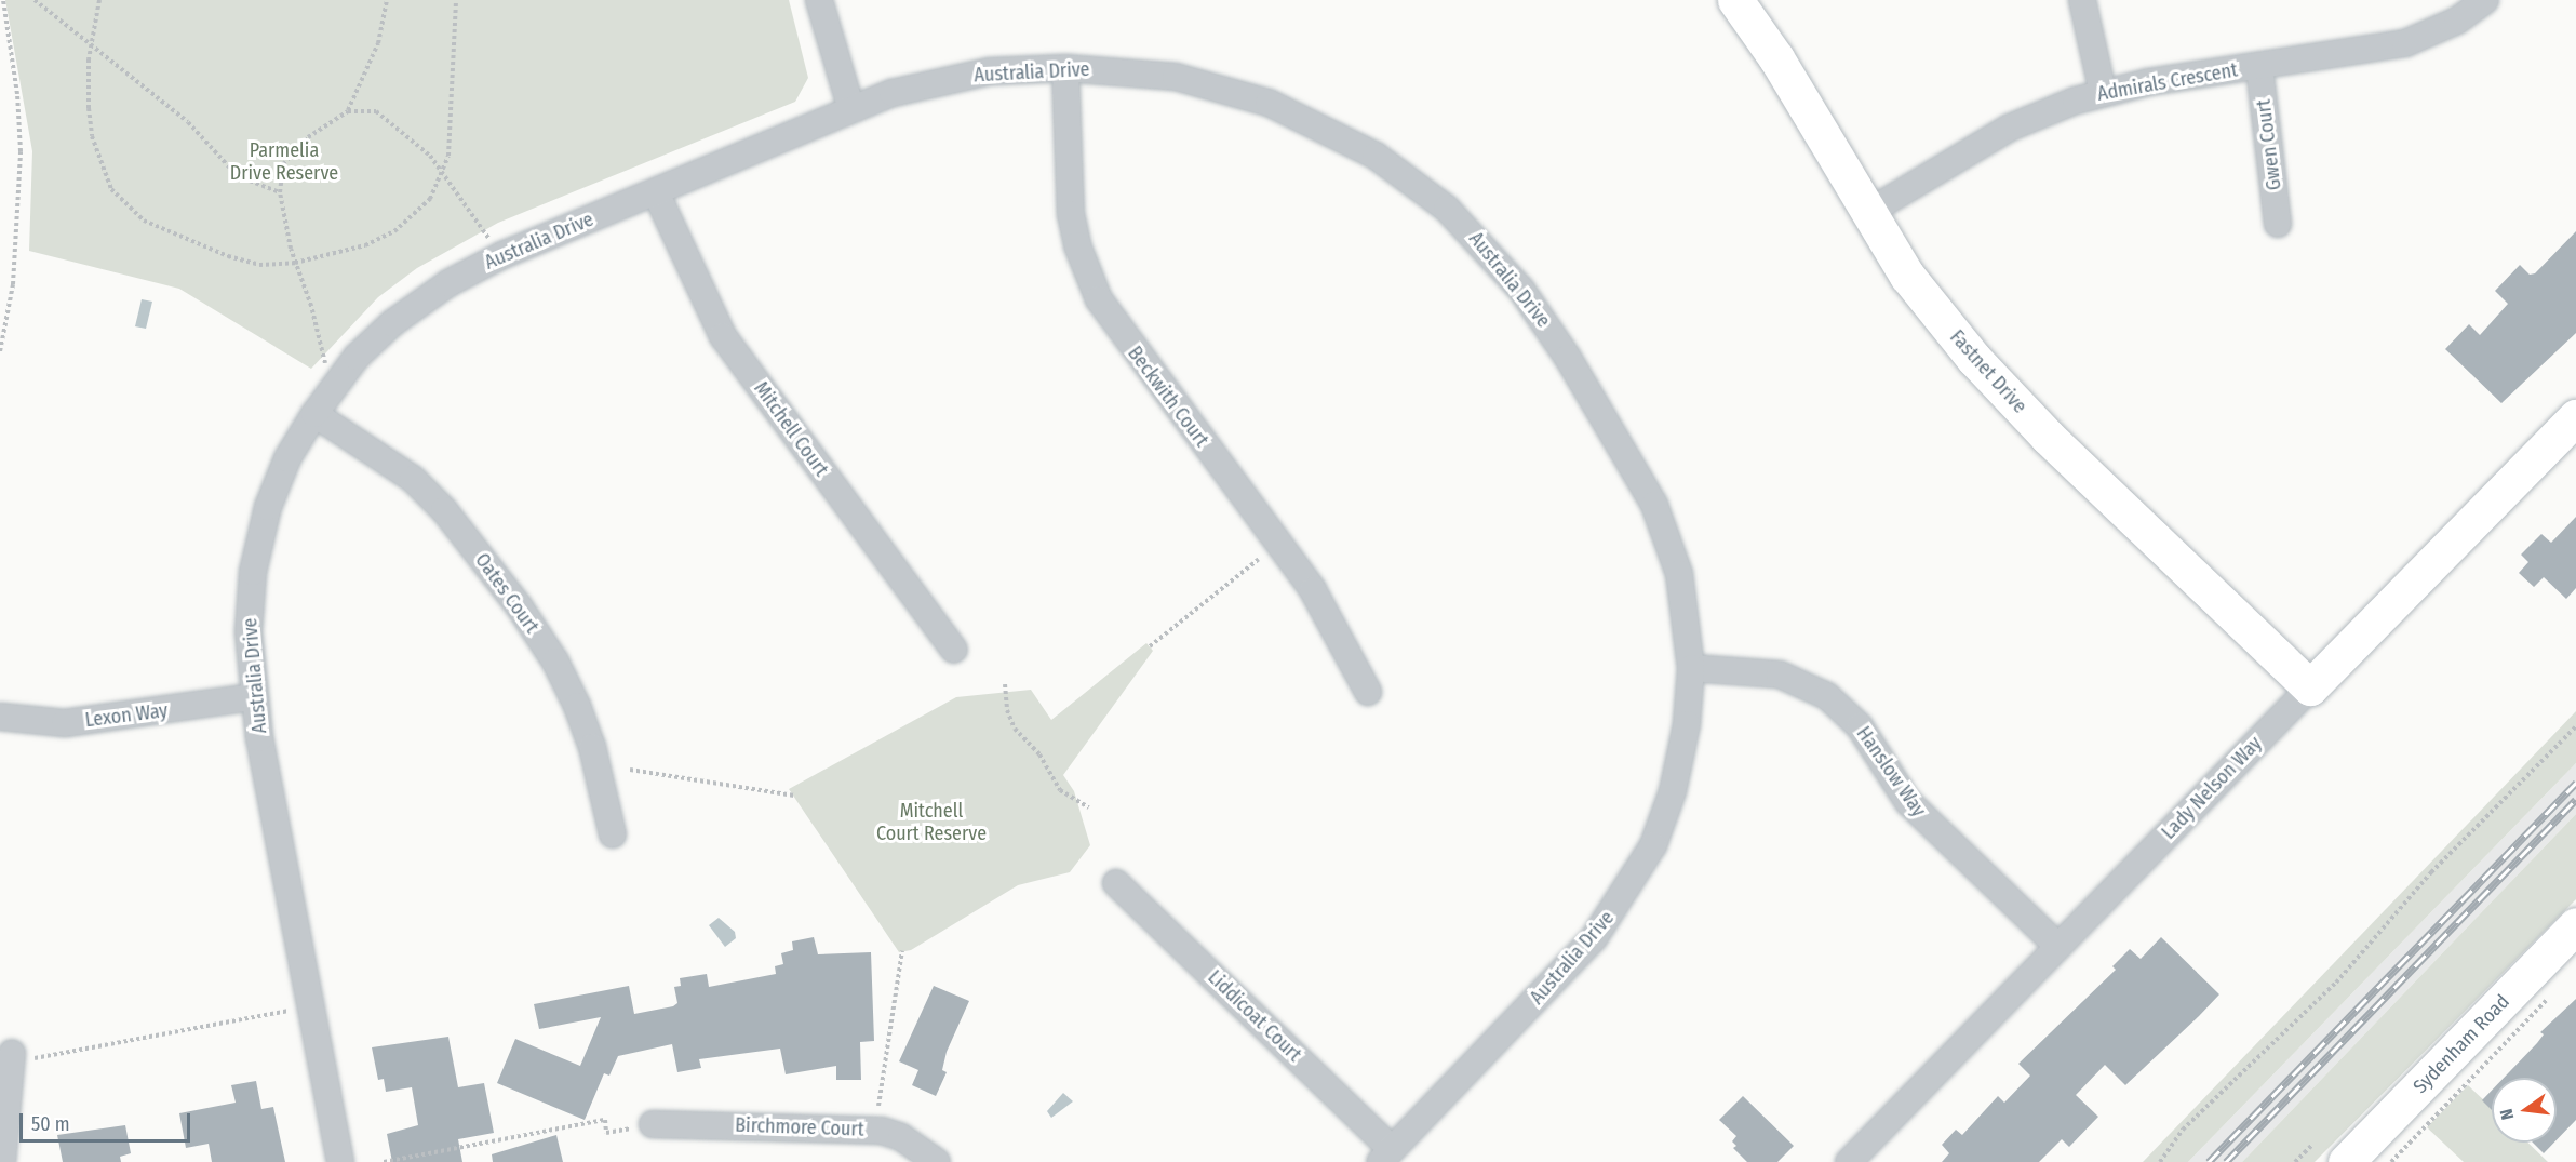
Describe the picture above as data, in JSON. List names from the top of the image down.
{
  "streets": {
    "street": [
      "Australia Drive",
      "Admirals Crescent",
      "Gwen Court",
      "Fastnet Drive",
      "Beckwith Court",
      "Mitchell Court",
      "Oates Court",
      "Lexon Way",
      "Hanslow Way",
      "Lady Nelson Way",
      "Liddicoat Court",
      "Sydenham Road",
      "Birchmore Court"
    ]
  },
  "crossings": [
    ["Australia Drive", "Beckwith Court"],
    ["Australia Drive", "Mitchell Court"],
    ["Australia Drive", "Oates Court"],
    ["Australia Drive", "Lexon Way"],
    ["Australia Drive", "Hanslow Way"],
    ["Australia Drive", "Liddicoat Court"],
    ["Admirals Crescent", "Gwen Court"],
    ["Admirals Crescent", "Fastnet Drive"],
    ["Fastnet Drive", "Lady Nelson Way"],
    ["Hanslow Way", "Lady Nelson Way"]
  ],
  "parks": ["Parmelia Drive Reserve", "Mitchell Court Reserve"],
  "scale_bar": "50 m",
  "north": "left"
}
